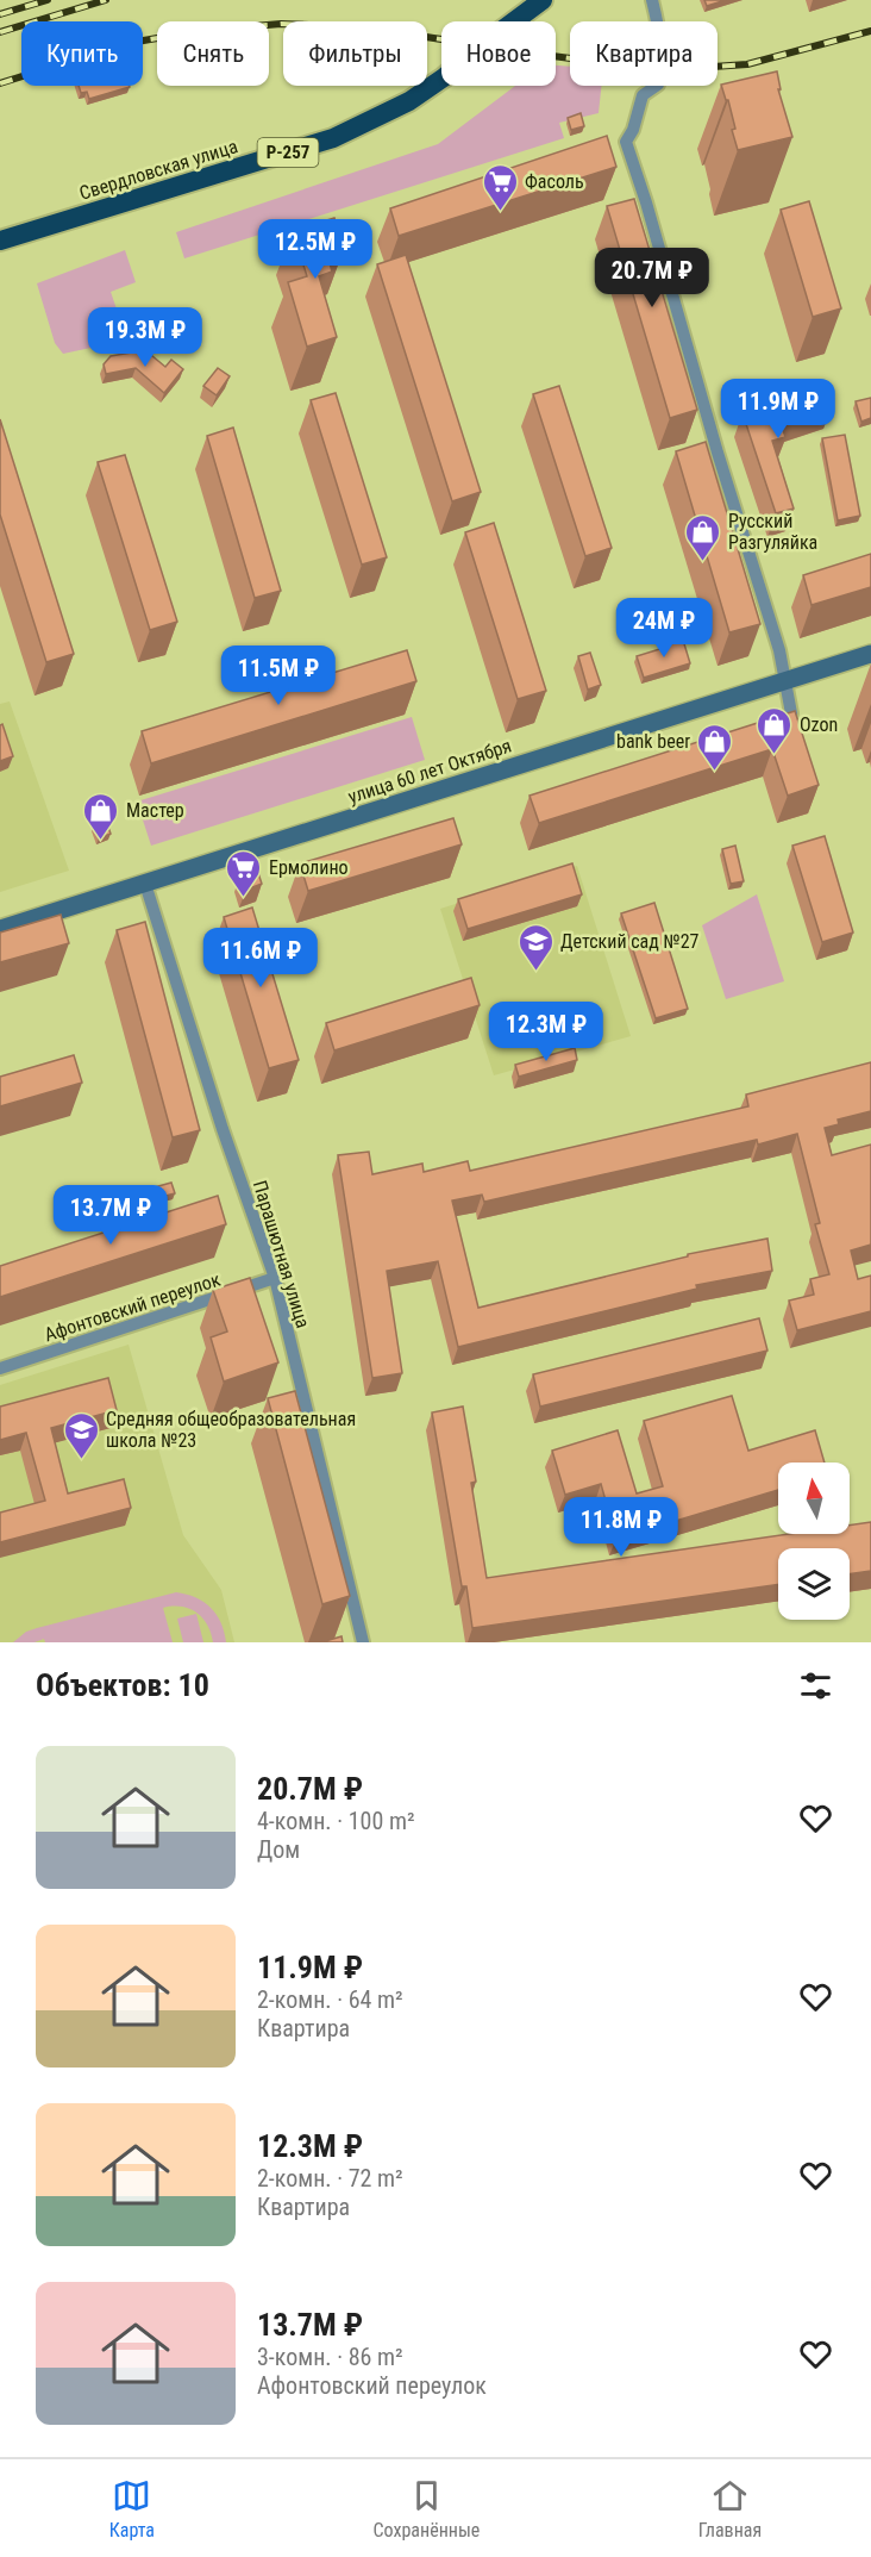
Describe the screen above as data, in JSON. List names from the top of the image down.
{
  "streets": {
    "highway": ["Р-257", "Свердловская улица"],
    "main road": ["улица 60 лет Октября"],
    "street": ["Парашютная улица", "Афонтовский переулок"]
  },
  "crossings": [
    ["улица 60 лет Октября", "Парашютная улица"],
    ["Парашютная улица", "Афонтовский переулок"]
  ],
  "places": {
    "supermarket": ["Фасоль", "Ермолино"],
    "shop": [
      "Русский Разгуляйка",
      "Ozon",
      "bank beer",
      "Мастер"
    ],
    "school or university": ["Детский сад №27", "Средняя общеобразовательная школа №23"]
  },
  "north": "top",
  "page": {
    "chip": [
      "Купить",
      "Снять",
      "Фильтры",
      "Новое",
      "Квартира"
    ],
    "price": [
      "12.5M ₽",
      "20.7M ₽",
      "19.3M ₽",
      "11.9M ₽",
      "24M ₽",
      "11.5M ₽",
      "11.6M ₽",
      "12.3M ₽",
      "13.7M ₽",
      "11.8M ₽"
    ],
    "heading": "Объектов: 10",
    "list": [
      {
        "name": "20.7M ₽",
        "note": "4-комн. · 100 m² · Дом"
      },
      {
        "name": "11.9M ₽",
        "note": "2-комн. · 64 m² · Квартира"
      },
      {
        "name": "12.3M ₽",
        "note": "2-комн. · 72 m² · Квартира"
      },
      {
        "name": "13.7M ₽",
        "note": "3-комн. · 86 m² · Афонтовский переулок"
      }
    ],
    "tabs": ["Карта", "Сохранённые", "Главная"]
  }
}
